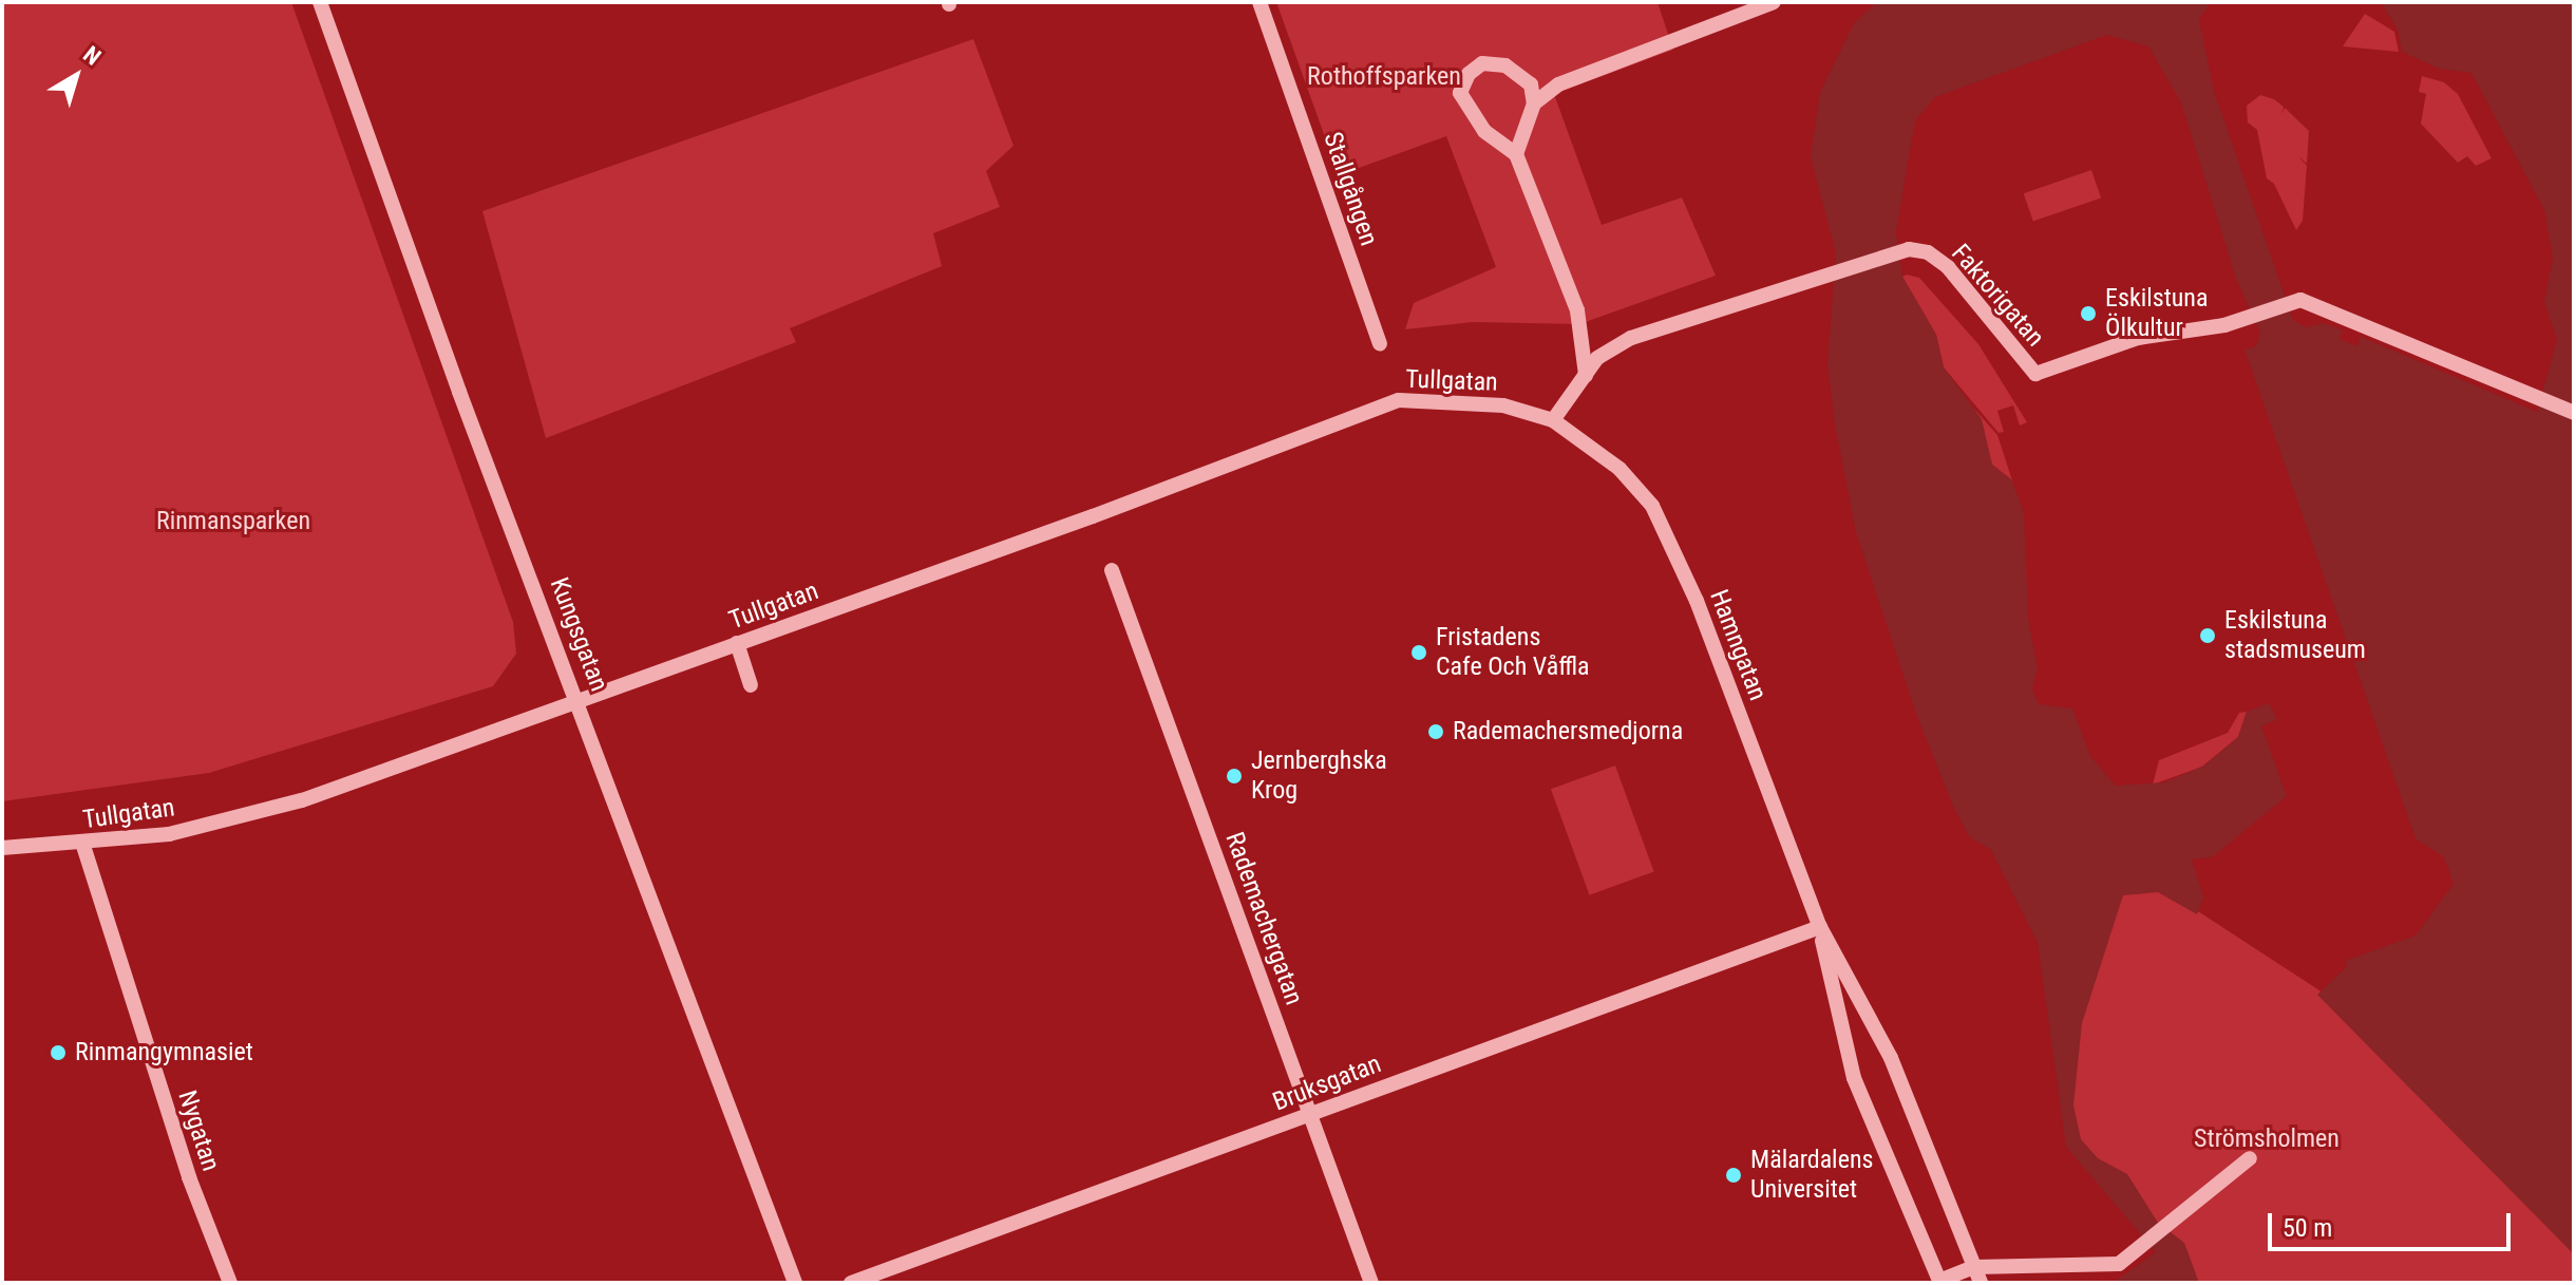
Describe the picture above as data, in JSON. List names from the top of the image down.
{
  "streets": {
    "street": [
      "Stallgången",
      "Faktorigatan",
      "Tullgatan",
      "Kungsgatan",
      "Hamngatan",
      "Rademachergatan",
      "Bruksgatan",
      "Nygatan"
    ]
  },
  "crossings": [
    ["Faktorigatan", "Tullgatan"],
    ["Faktorigatan", "Hamngatan"],
    ["Tullgatan", "Kungsgatan"],
    ["Tullgatan", "Hamngatan"],
    ["Tullgatan", "Nygatan"],
    ["Hamngatan", "Bruksgatan"],
    ["Rademachergatan", "Bruksgatan"]
  ],
  "parks": ["Rothoffsparken", "Rinmansparken", "Strömsholmen"],
  "places": [
    "Eskilstuna Ölkultur",
    "Eskilstuna stadsmuseum",
    "Fristadens Cafe Och Våffla",
    "Rademachersmedjorna",
    "Jernberghska Krog",
    "Rinmangymnasiet",
    "Mälardalens Universitet"
  ],
  "scale_bar": "50 m",
  "north": "top right"
}
